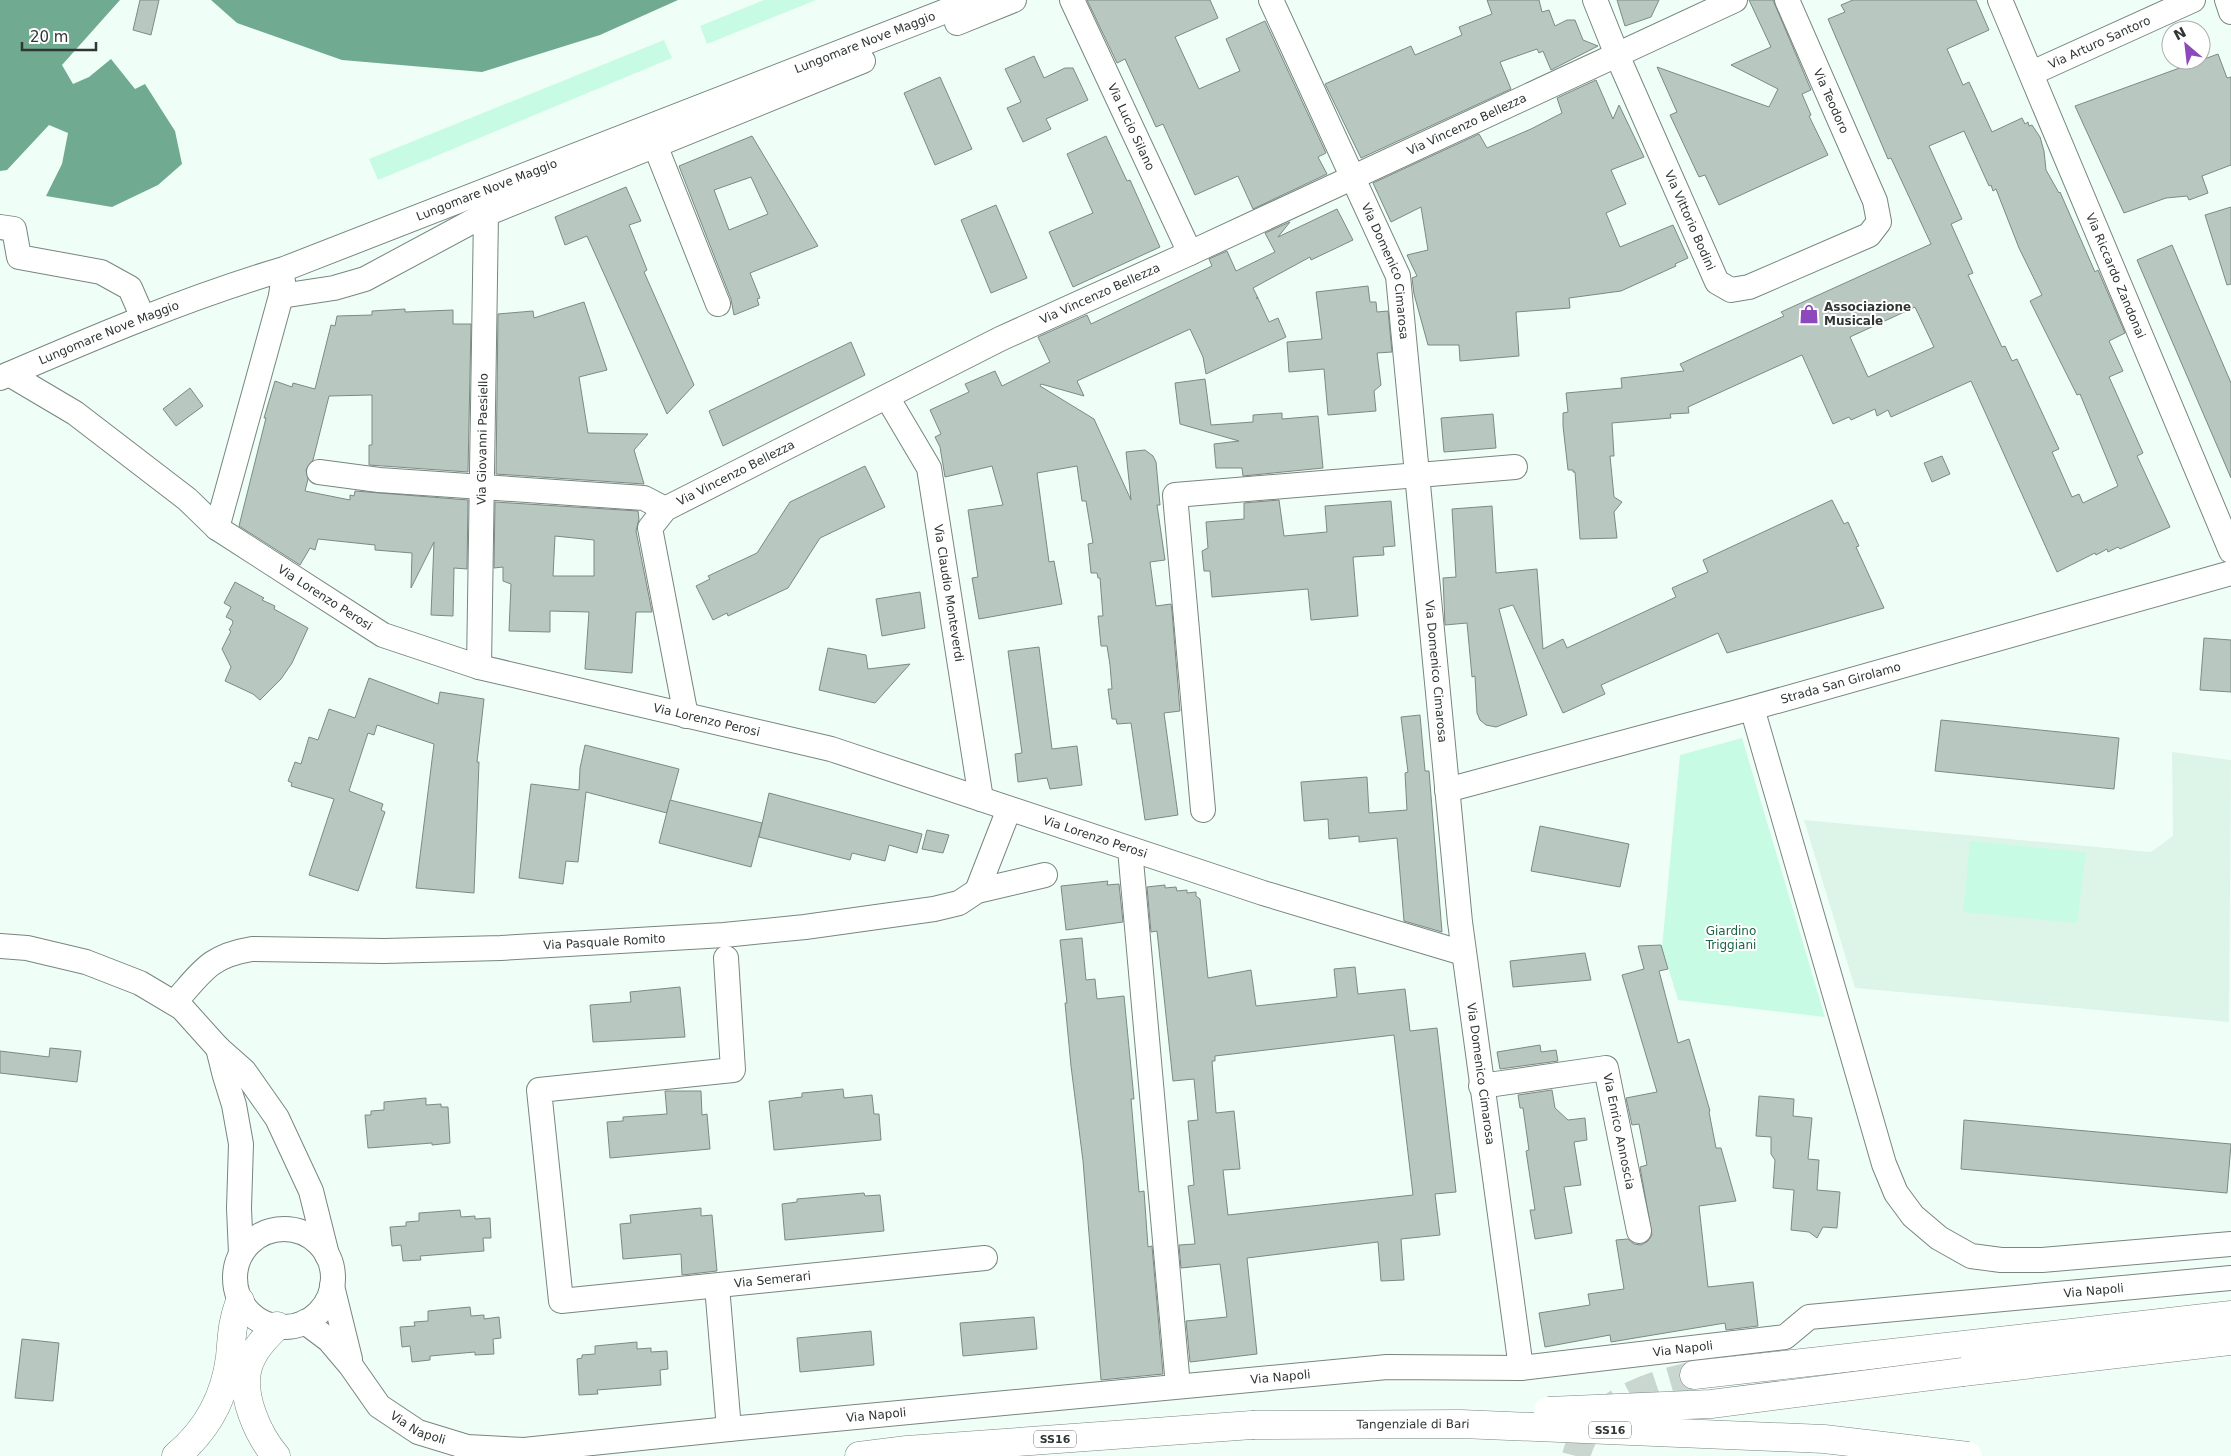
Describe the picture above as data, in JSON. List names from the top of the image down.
{
  "streets": {
    "highway": ["Tangenziale di Bari", "SS16"],
    "street": [
      "Lungomare Nove Maggio",
      "Via Arturo Santoro",
      "Via Teodoro",
      "Via Vincenzo Bellezza",
      "Via Lucio Silano",
      "Via Vittorio Bodini",
      "Via Domenico Cimarosa",
      "Via Riccardo Zandonai",
      "Via Giovanni Paesiello",
      "Via Claudio Monteverdi",
      "Via Lorenzo Perosi",
      "Strada San Girolamo",
      "Via Pasquale Romito",
      "Via Enrico Annoscia",
      "Via Semerari",
      "Via Napoli"
    ]
  },
  "crossings": [
    ["Lungomare Nove Maggio", "Via Lorenzo Perosi"],
    ["Via Arturo Santoro", "Via Riccardo Zandonai"],
    ["Via Teodoro", "Via Vittorio Bodini"],
    ["Via Vincenzo Bellezza", "Via Lucio Silano"],
    ["Via Vincenzo Bellezza", "Via Vittorio Bodini"],
    ["Via Vincenzo Bellezza", "Via Domenico Cimarosa"],
    ["Via Vincenzo Bellezza", "Via Claudio Monteverdi"],
    ["Via Vincenzo Bellezza", "Via Lorenzo Perosi"],
    ["Via Domenico Cimarosa", "Via Lorenzo Perosi"],
    ["Via Domenico Cimarosa", "Strada San Girolamo"],
    ["Via Domenico Cimarosa", "Via Enrico Annoscia"],
    ["Via Domenico Cimarosa", "Via Napoli"],
    ["Via Giovanni Paesiello", "Via Lorenzo Perosi"],
    ["Via Claudio Monteverdi", "Via Lorenzo Perosi"]
  ],
  "parks": ["Giardino Triggiani"],
  "places": {
    "shop": ["Associazione Musicale"]
  },
  "scale_bar": "20 m",
  "north": "top left"
}
